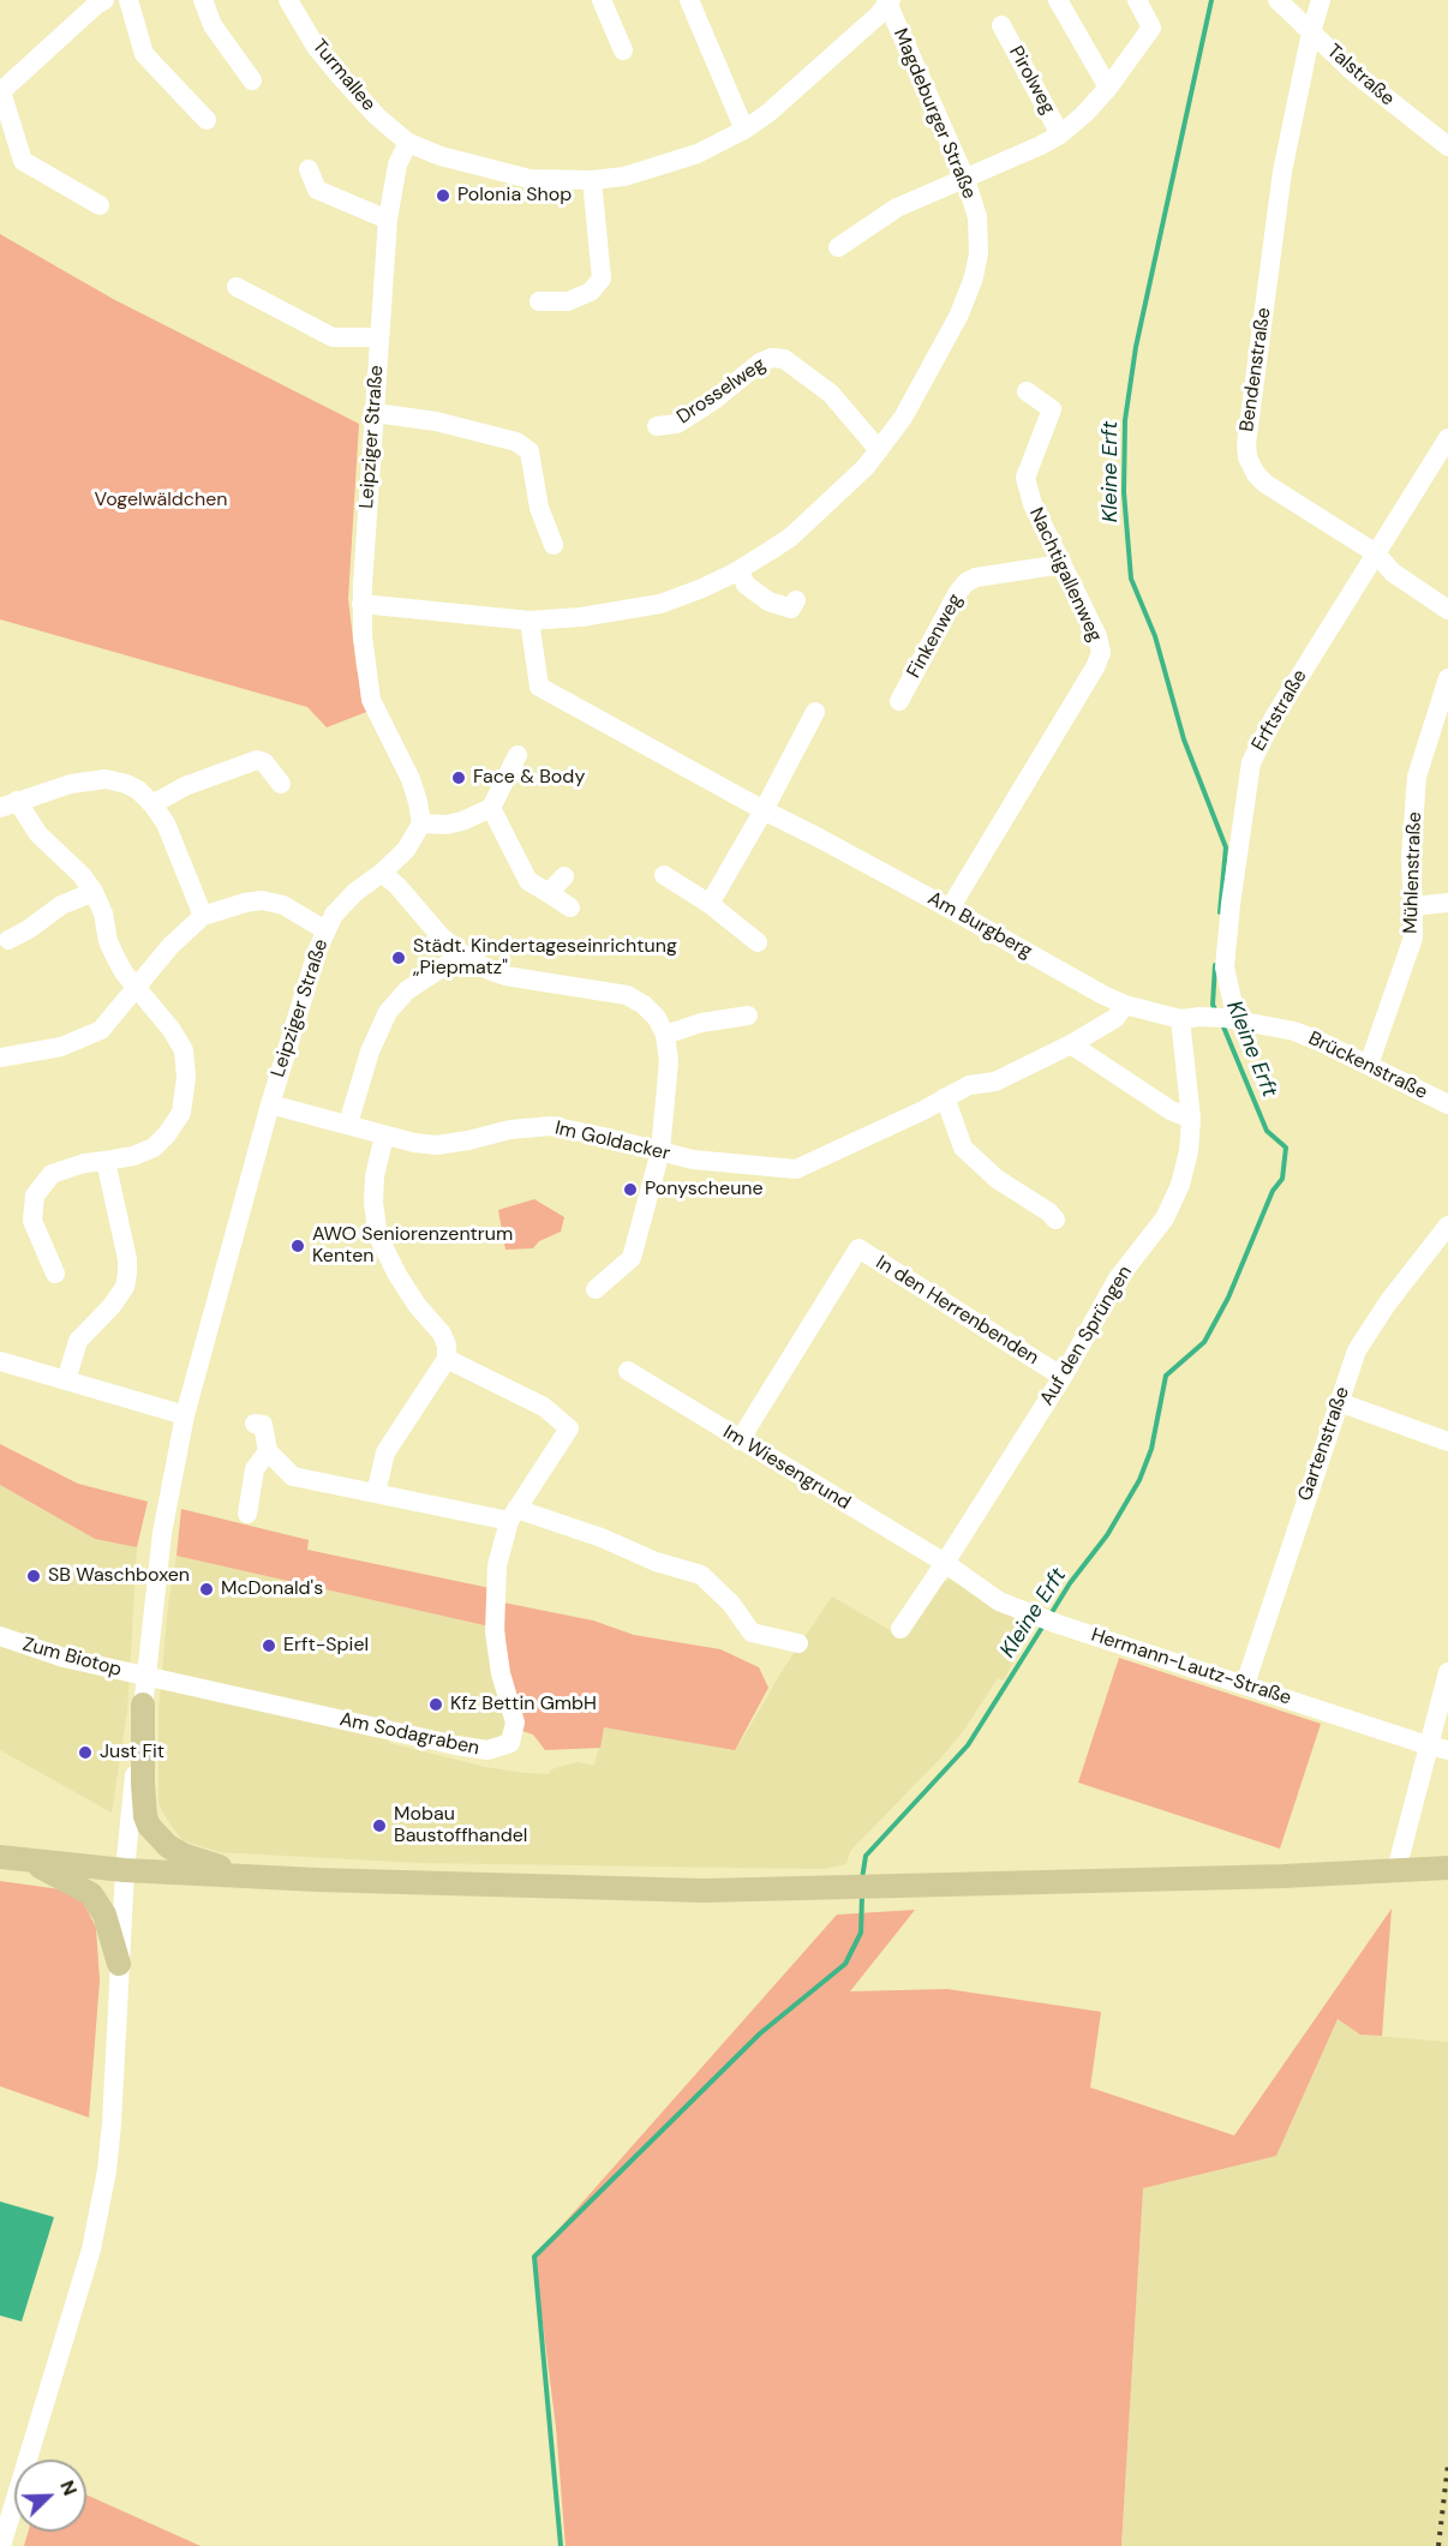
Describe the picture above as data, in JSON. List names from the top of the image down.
{
  "streets": {
    "street": [
      "Turmallee",
      "Talstraße",
      "Pirolweg",
      "Magdeburger Straße",
      "Bendenstraße",
      "Drosselweg",
      "Leipziger Straße",
      "Nachtigallenweg",
      "Finkenweg",
      "Erftstraße",
      "Mühlenstraße",
      "Am Burgberg",
      "Brückenstraße",
      "Im Goldacker",
      "In den Herrenbenden",
      "Auf den Sprüngen",
      "Gartenstraße",
      "Im Wiesengrund",
      "Zum Biotop",
      "Hermann-Lautz-Straße",
      "Am Sodagraben"
    ]
  },
  "crossings": [
    ["Turmallee", "Magdeburger Straße"],
    ["Turmallee", "Leipziger Straße"],
    ["Talstraße", "Bendenstraße"],
    ["Pirolweg", "Magdeburger Straße"],
    ["Magdeburger Straße", "Drosselweg"],
    ["Magdeburger Straße", "Leipziger Straße"],
    ["Magdeburger Straße", "Am Burgberg"],
    ["Bendenstraße", "Erftstraße"],
    ["Leipziger Straße", "Im Goldacker"],
    ["Leipziger Straße", "Zum Biotop"],
    ["Leipziger Straße", "Am Sodagraben"],
    ["Nachtigallenweg", "Finkenweg"],
    ["Nachtigallenweg", "Am Burgberg"],
    ["Erftstraße", "Brückenstraße"],
    ["Mühlenstraße", "Brückenstraße"],
    ["Am Burgberg", "Brückenstraße"],
    ["Am Burgberg", "Im Goldacker"],
    ["Am Burgberg", "Auf den Sprüngen"],
    ["In den Herrenbenden", "Auf den Sprüngen"],
    ["In den Herrenbenden", "Im Wiesengrund"],
    ["Auf den Sprüngen", "Im Wiesengrund"],
    ["Auf den Sprüngen", "Hermann-Lautz-Straße"],
    ["Gartenstraße", "Hermann-Lautz-Straße"],
    ["Im Wiesengrund", "Hermann-Lautz-Straße"],
    ["Zum Biotop", "Am Sodagraben"]
  ],
  "water": ["Kleine Erft"],
  "parks": ["Vogelwäldchen"],
  "places": [
    "Polonia Shop",
    "Face & Body",
    "Städt. Kindertageseinrichtung „Piepmatz\"",
    "Ponyscheune",
    "AWO Seniorenzentrum Kenten",
    "SB Waschboxen",
    "McDonald's",
    "Erft-Spiel",
    "Kfz Bettin GmbH",
    "Just Fit",
    "Mobau Baustoffhandel"
  ],
  "north": "top right"
}
